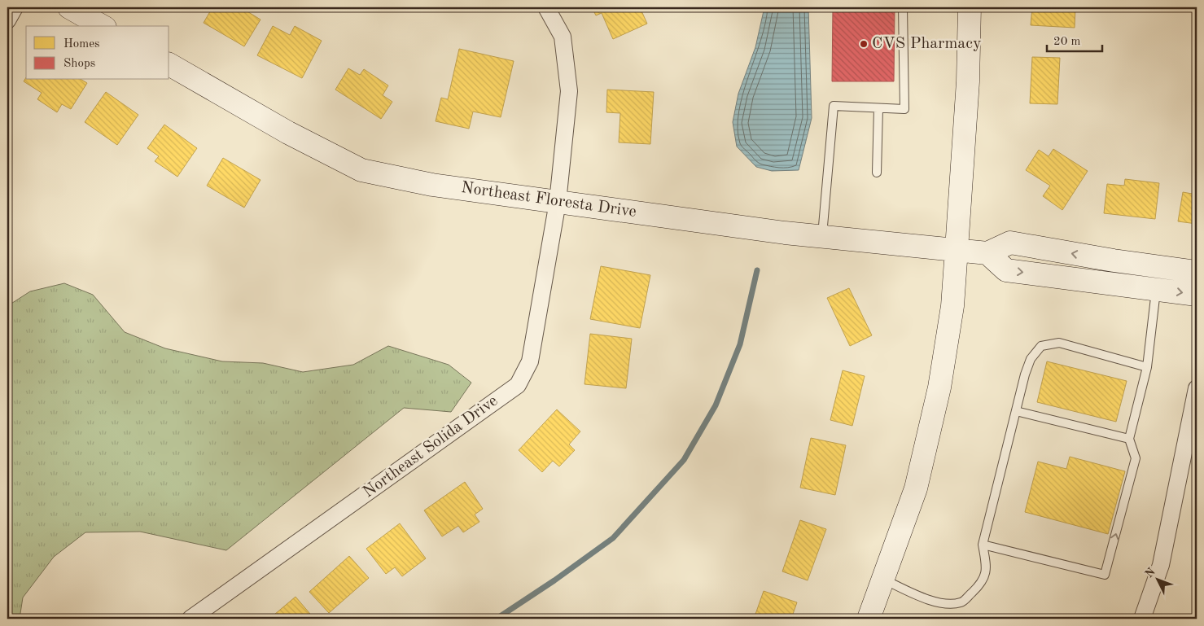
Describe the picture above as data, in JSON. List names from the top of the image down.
{
  "streets": {
    "street": ["Northeast Floresta Drive", "Northeast Solida Drive"]
  },
  "crossings": [
    ["Northeast Floresta Drive", "Northeast Solida Drive"]
  ],
  "places": ["CVS Pharmacy"],
  "legend": ["Homes", "Shops"],
  "scale_bar": "20 m",
  "north": "top left"
}
